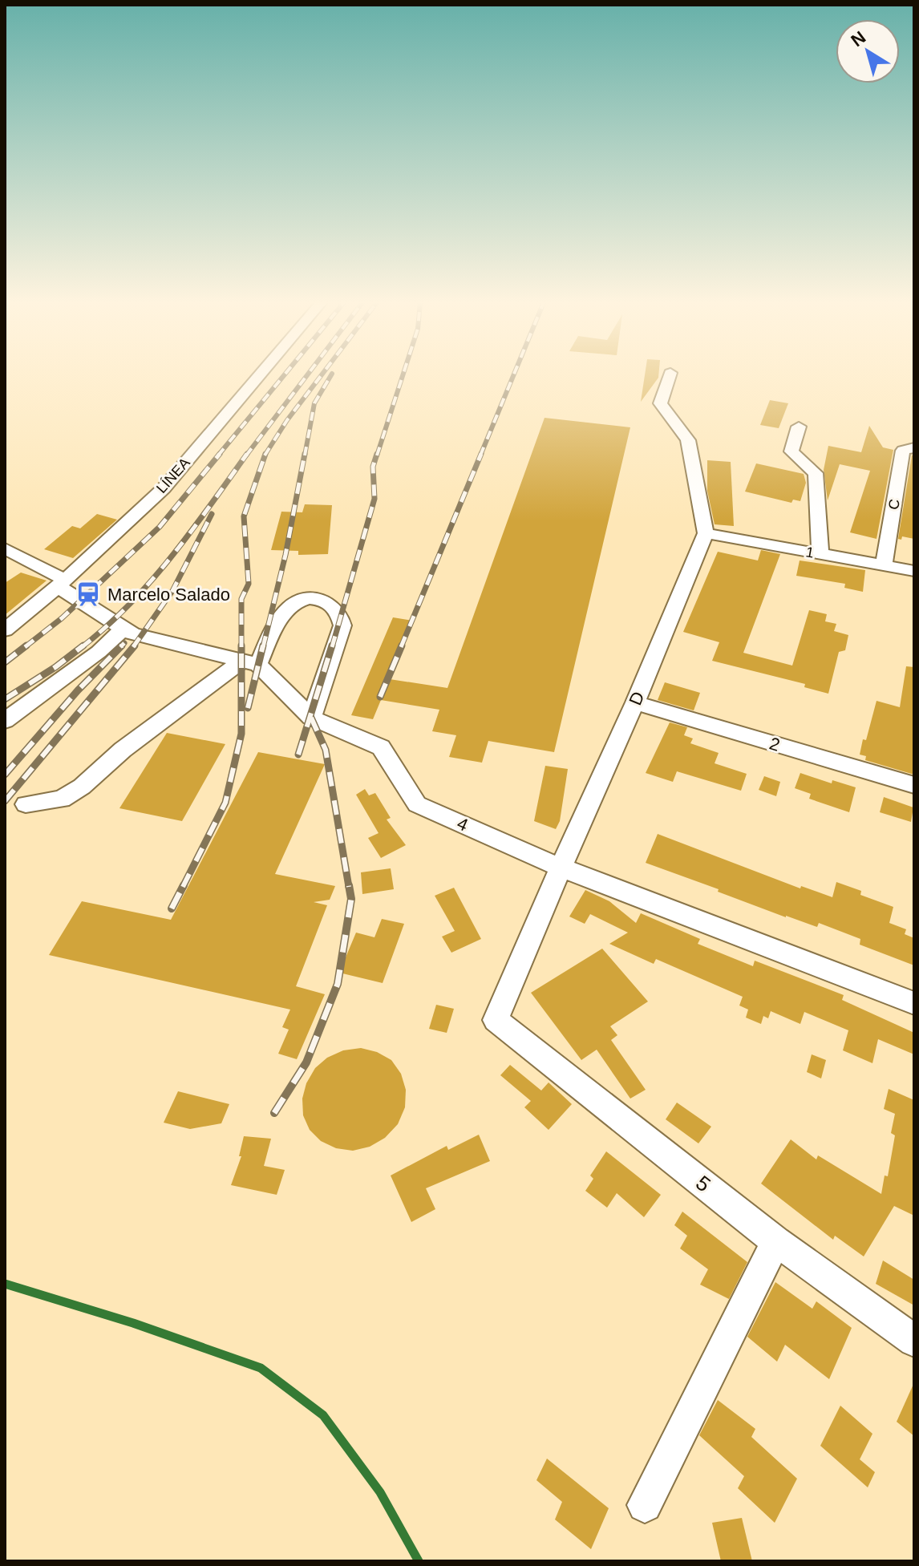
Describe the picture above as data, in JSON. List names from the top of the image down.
{
  "streets": {
    "street": [
      "LÍNEA",
      "C",
      "1",
      "D",
      "2",
      "4",
      "5"
    ]
  },
  "crossings": [
    ["C", "1"],
    ["1", "D"],
    ["D", "2"],
    ["D", "4"],
    ["D", "5"]
  ],
  "places": {
    "station": ["Marcelo Salado"]
  },
  "north": "top left"
}
